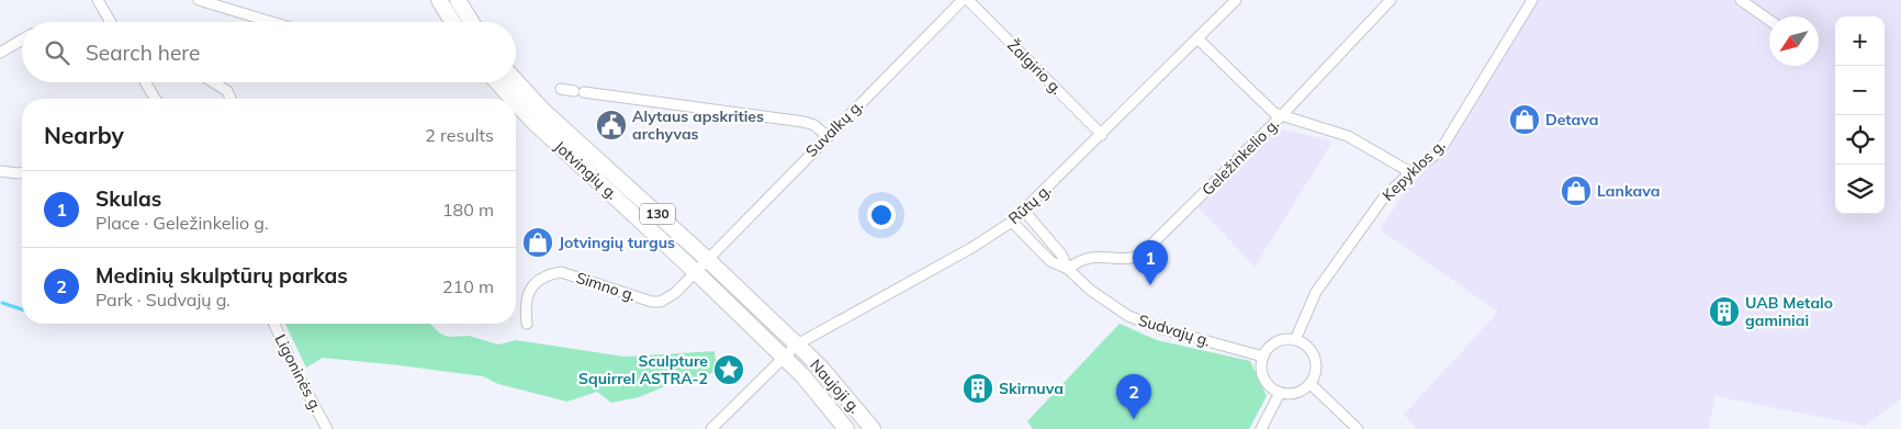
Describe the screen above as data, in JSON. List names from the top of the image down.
{
  "streets": {
    "main road": ["Jotvingių g.", "130", "Naujoji g."],
    "street": [
      "Žalgirio g.",
      "Suvalkų g.",
      "Geležinkelio g.",
      "Kepyklos g.",
      "Rūtų g.",
      "Simno g.",
      "Sudvajų g.",
      "Ligoninės g."
    ]
  },
  "crossings": [
    ["Žalgirio g.", "Rūtų g."],
    ["Suvalkų g.", "Jotvingių g."],
    ["Suvalkų g.", "Simno g."],
    ["Geležinkelio g.", "Sudvajų g."],
    ["Jotvingių g.", "Rūtų g."],
    ["Jotvingių g.", "Simno g."],
    ["Jotvingių g.", "Naujoji g."],
    ["Kepyklos g.", "Sudvajų g."],
    ["Rūtų g.", "Sudvajų g."],
    ["Rūtų g.", "Naujoji g."]
  ],
  "places": {
    "shop": ["Detava", "Lankava", "Jotvingių turgus"],
    "public building": ["Alytaus apskrities archyvas"],
    "building": ["UAB Metalo gaminiai", "Skirnuva"],
    "place": ["Sculpture Squirrel ASTRA-2"]
  },
  "north": "bottom left",
  "page": {
    "map_buttons": ["+", "−"],
    "search": "Search here",
    "heading": ["Nearby", "2 results"],
    "list": [
      {
        "mark": "1",
        "name": "Skulas",
        "note": "Place · Geležinkelio g.",
        "value": "180 m"
      },
      {
        "mark": "2",
        "name": "Medinių skulptūrų parkas",
        "note": "Park · Sudvajų g.",
        "value": "210 m"
      }
    ],
    "pins": ["1", "2"]
  }
}
